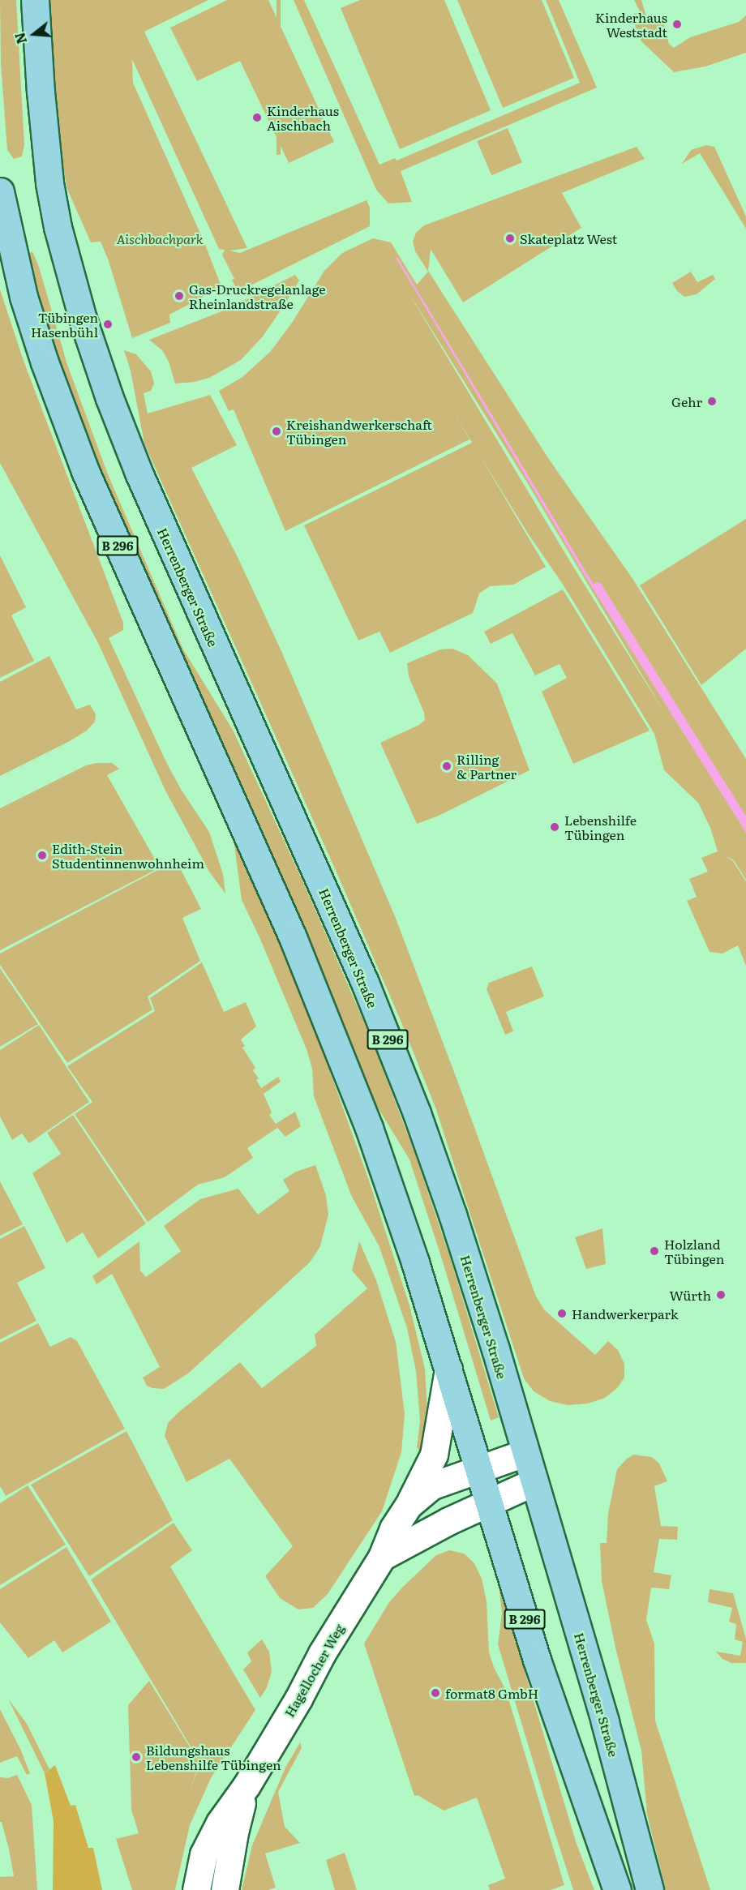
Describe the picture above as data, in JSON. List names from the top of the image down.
{
  "streets": {
    "main road": ["B 296", "Herrenberger Straße"],
    "street": ["Hagellocher Weg"]
  },
  "crossings": [
    ["B 296", "Hagellocher Weg"],
    ["Herrenberger Straße", "Hagellocher Weg"]
  ],
  "parks": ["Aischbachpark"],
  "places": [
    "Kinderhaus Weststadt",
    "Kinderhaus Aischbach",
    "Skateplatz West",
    "Gas-Druckregelanlage Rheinlandstraße",
    "Tübingen Hasenbühl",
    "Gehr",
    "Kreishandwerkerschaft Tübingen",
    "Rilling & Partner",
    "Lebenshilfe Tübingen",
    "Edith-Stein Studentinnenwohnheim",
    "Holzland Tübingen",
    "Würth",
    "Handwerkerpark",
    "format8 GmbH",
    "Bildungshaus Lebenshilfe Tübingen"
  ],
  "north": "left"
}
